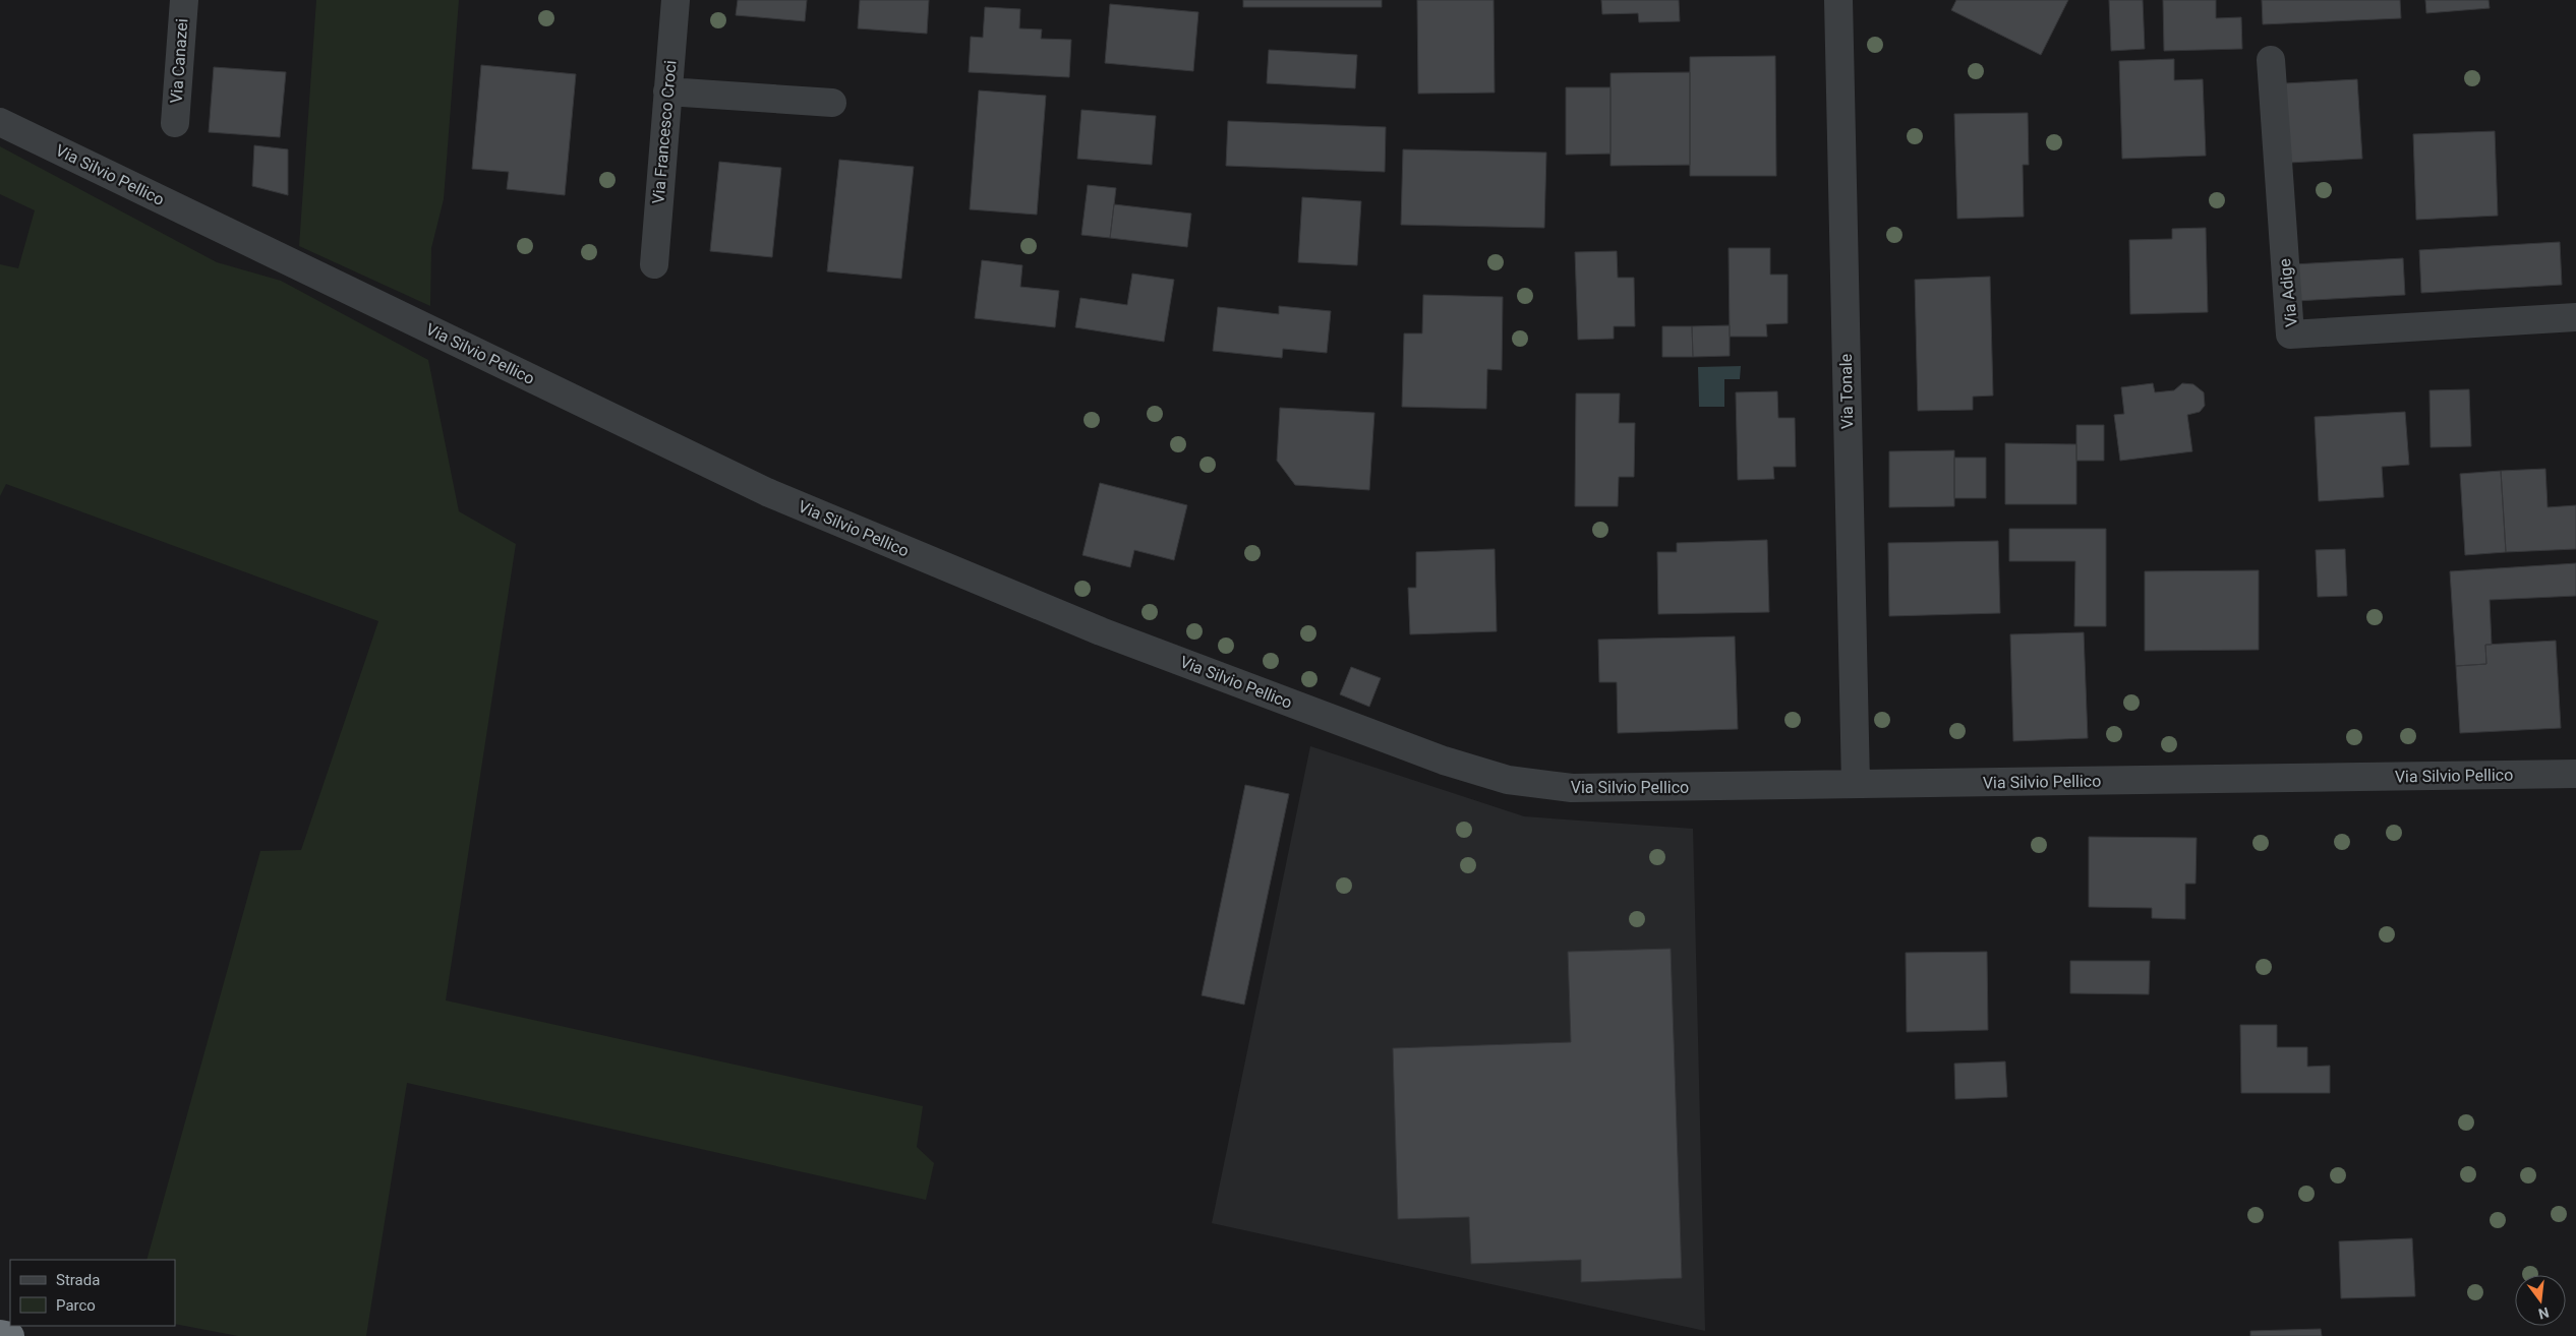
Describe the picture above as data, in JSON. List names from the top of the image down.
{
  "streets": {
    "street": [
      "Via Canazei",
      "Via Francesco Croci",
      "Via Silvio Pellico",
      "Via Adige",
      "Via Tonale"
    ]
  },
  "crossings": [
    ["Via Silvio Pellico", "Via Tonale"]
  ],
  "legend": ["Strada", "Parco"],
  "north": "bottom"
}
